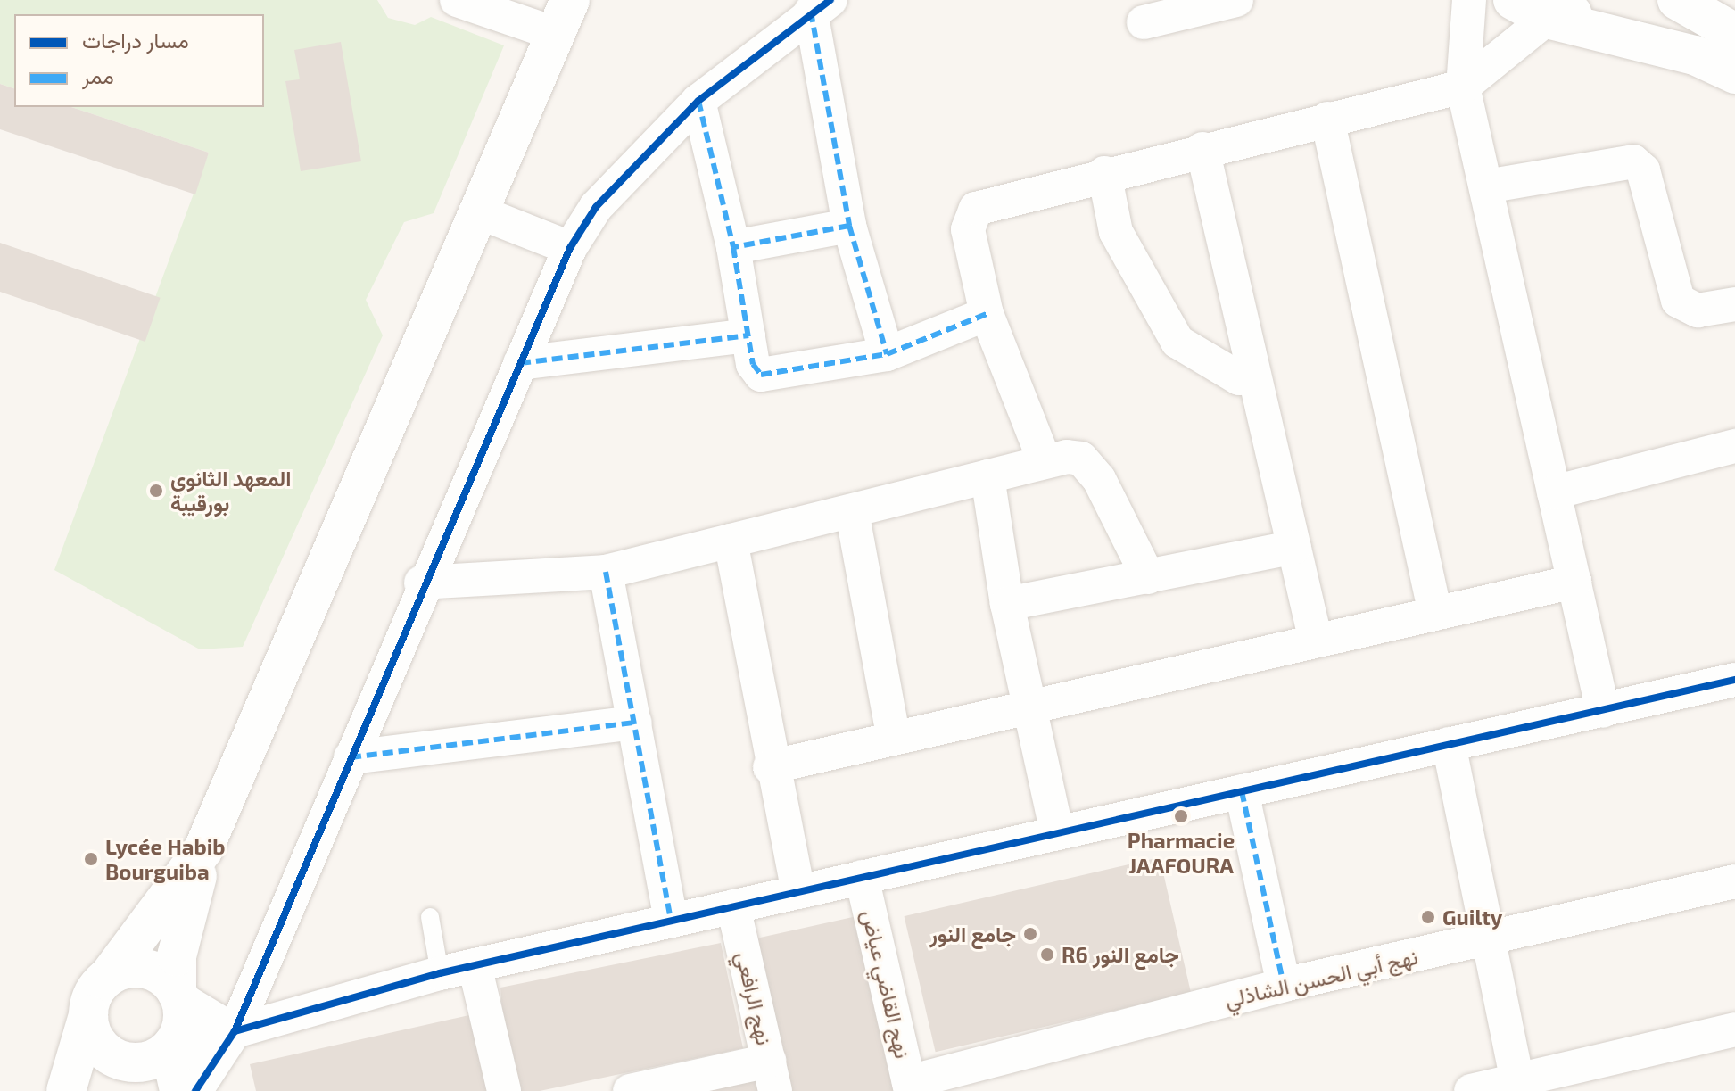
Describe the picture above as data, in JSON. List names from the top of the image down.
{
  "streets": {
    "street": ["نهج أبي الحسن الشاذلي", "نهج القاضي عياض", "نهج الرافعي"]
  },
  "crossings": [
    ["نهج أبي الحسن الشاذلي", "نهج القاضي عياض"]
  ],
  "places": [
    "المعهد الثانوي بورقيبة",
    "Pharmacie JAAFOURA",
    "Lycée Habib Bourguiba",
    "Guilty",
    "جامع النور",
    "R6 جامع النور"
  ],
  "legend": ["مسار دراجات", "ممر"]
}
